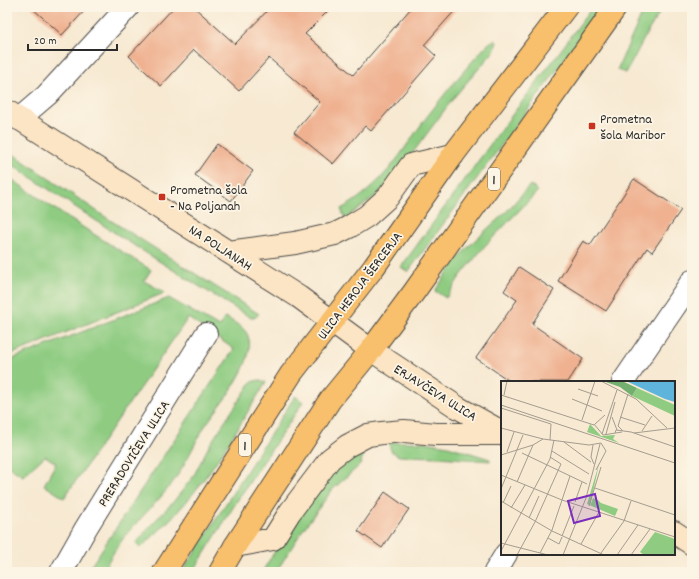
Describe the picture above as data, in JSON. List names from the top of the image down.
{
  "streets": {
    "main road": ["1", "ULICA HEROJA ŠERCERJA"],
    "street": ["NA POLJANAH", "ERJAVČEVA ULICA", "PRERADOVIČEVA ULICA"]
  },
  "crossings": [
    ["1", "NA POLJANAH"],
    ["1", "ERJAVČEVA ULICA"],
    ["NA POLJANAH", "ULICA HEROJA ŠERCERJA"],
    ["NA POLJANAH", "ERJAVČEVA ULICA"]
  ],
  "places": {
    "transit": ["Prometna šola Maribor", "Prometna šola - Na Poljanah"]
  },
  "scale_bar": "20 m"
}
